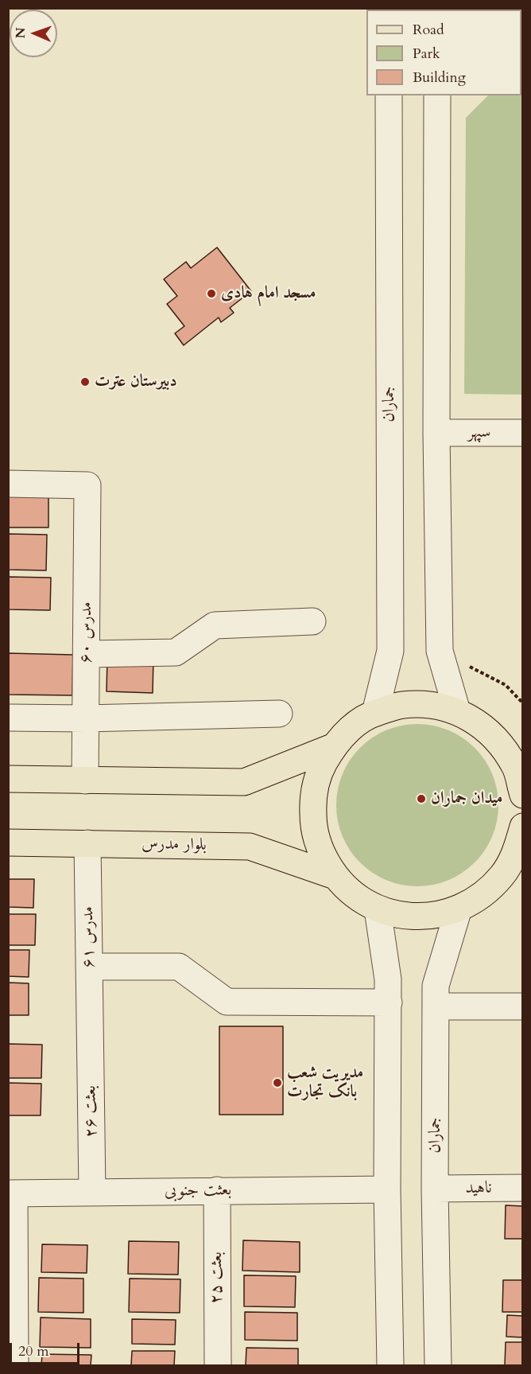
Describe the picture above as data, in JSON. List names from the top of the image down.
{
  "streets": {
    "main road": ["بلوار مدرس"],
    "street": [
      "جماران",
      "سپهر",
      "مدرس ۶۰",
      "مدرس ۶۱",
      "بعثت ۲۶",
      "ناهید",
      "بعثت جنوبی",
      "بعثت ۲۵"
    ]
  },
  "crossings": [
    ["جماران", "ناهید"],
    ["بلوار مدرس", "مدرس ۶۱"],
    ["مدرس ۶۱", "بعثت ۲۶"],
    ["بعثت ۲۶", "بعثت جنوبی"],
    ["بعثت جنوبی", "بعثت ۲۵"]
  ],
  "places": [
    "مسجد امام هادی",
    "دبیرستان عترت",
    "میدان جماران",
    "مدیریت شعب بانک تجارت"
  ],
  "legend": ["Road", "Park", "Building"],
  "scale_bar": "20 m",
  "north": "left"
}
